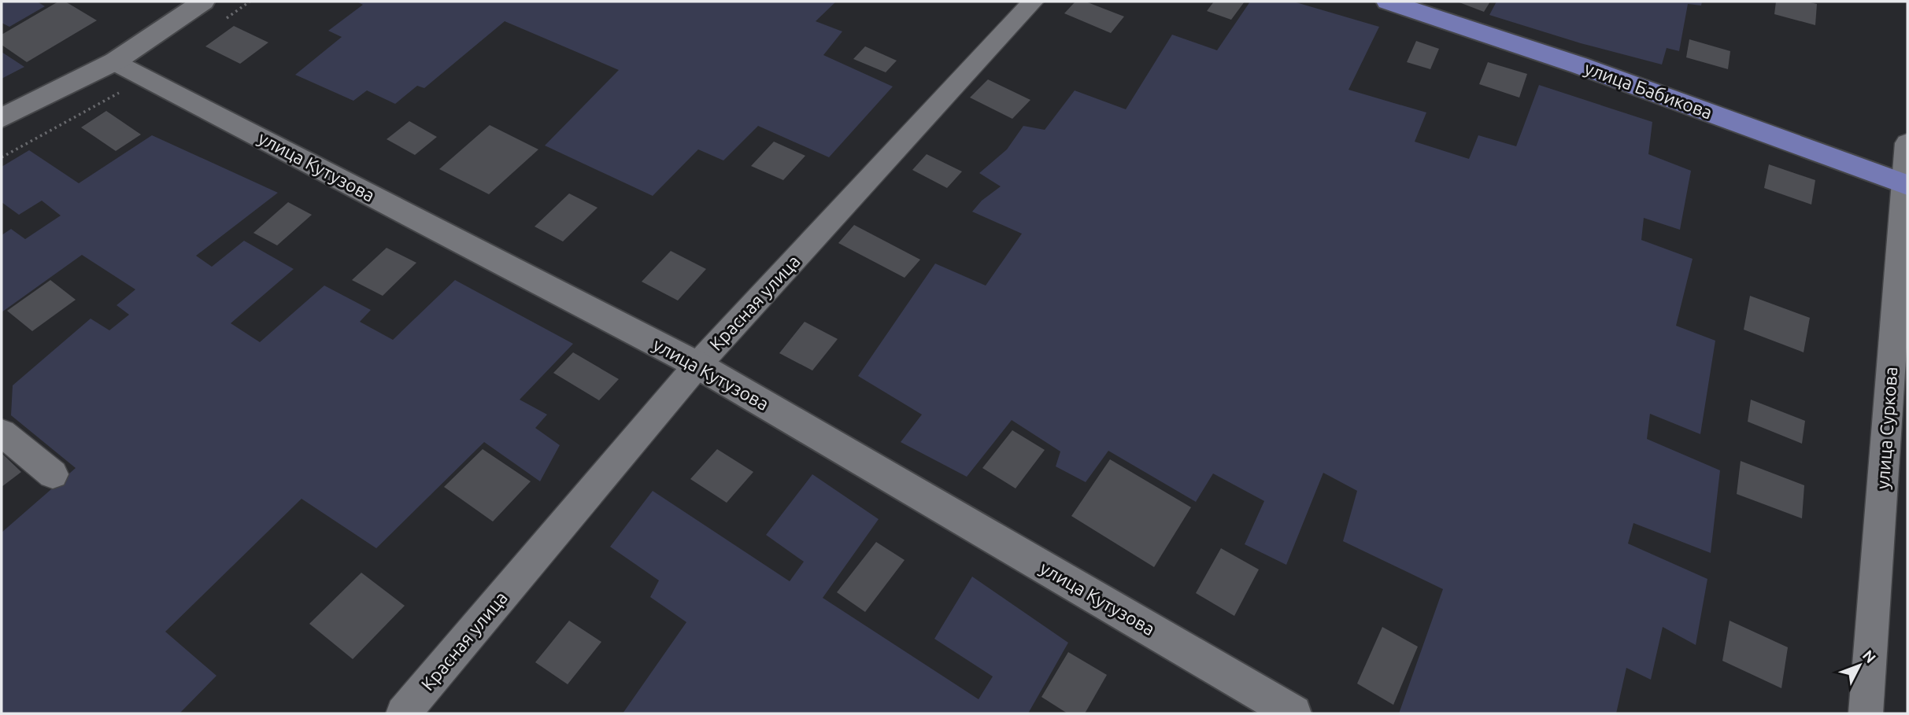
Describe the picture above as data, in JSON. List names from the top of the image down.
{
  "streets": {
    "main road": ["улица Бабикова"],
    "street": ["улица Кутузова", "Красная улица", "улица Суркова"]
  },
  "crossings": [
    ["улица Бабикова", "улица Суркова"],
    ["улица Кутузова", "Красная улица"]
  ],
  "north": "top right"
}
